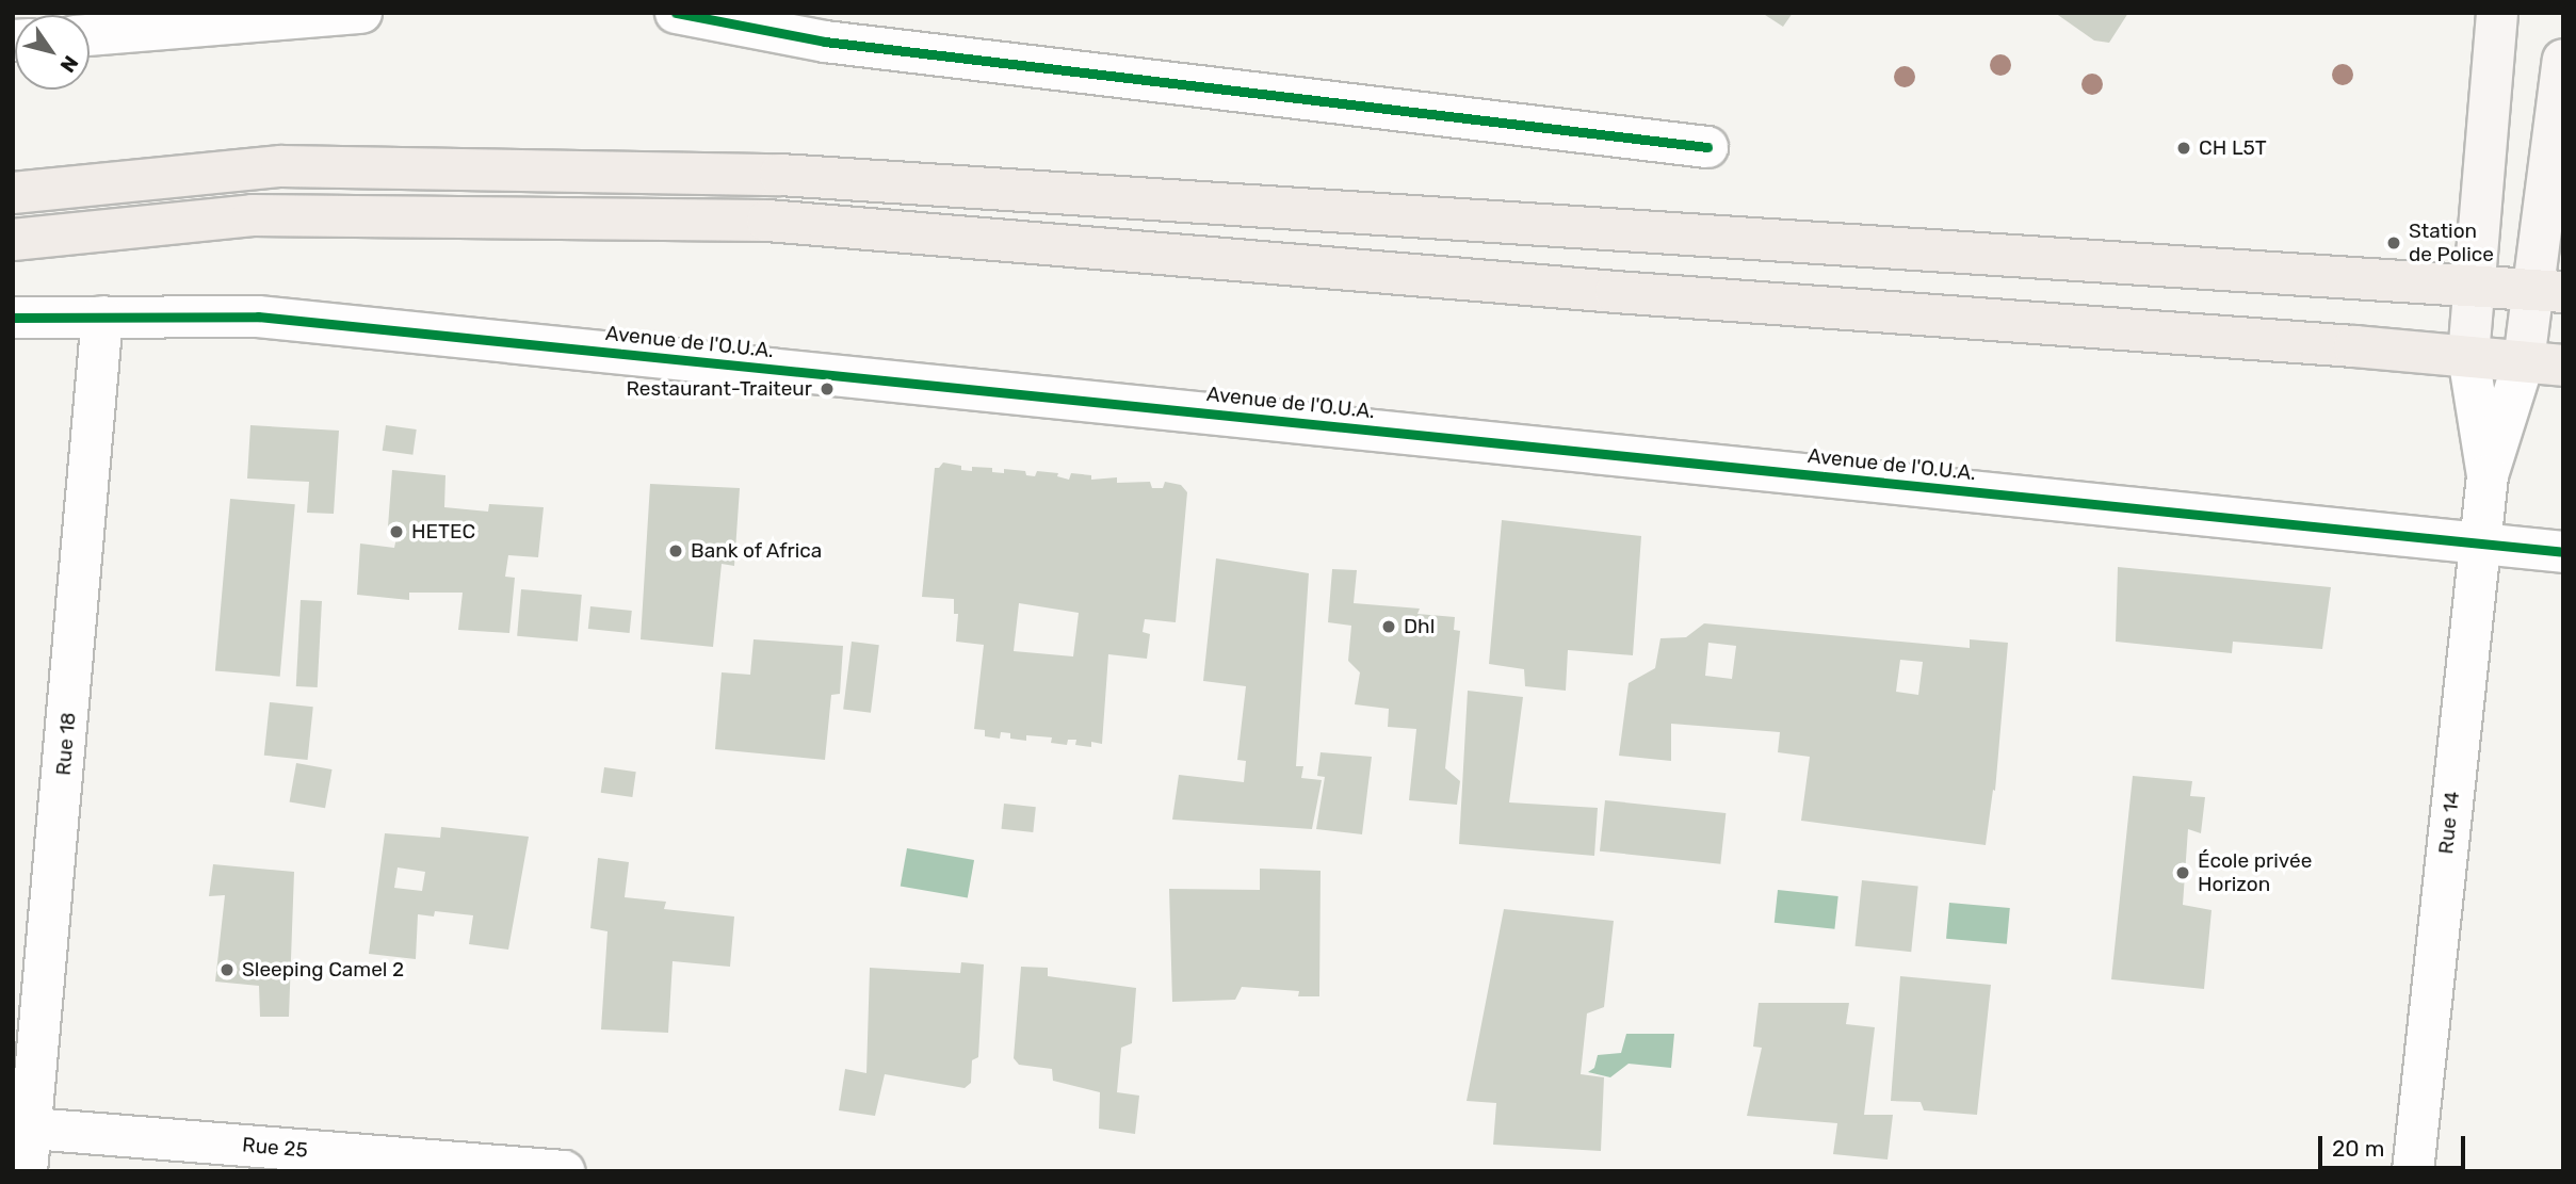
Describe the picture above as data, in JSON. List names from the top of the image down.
{
  "streets": {
    "street": [
      "Avenue de l'O.U.A.",
      "Rue 18",
      "Rue 14",
      "Rue 25"
    ]
  },
  "crossings": [
    ["Avenue de l'O.U.A.", "Rue 18"],
    ["Avenue de l'O.U.A.", "Rue 14"],
    ["Rue 18", "Rue 25"]
  ],
  "places": [
    "CH L5T",
    "Station de Police",
    "Restaurant-Traiteur",
    "HETEC",
    "Bank of Africa",
    "Dhl",
    "École privée Horizon",
    "Sleeping Camel 2"
  ],
  "scale_bar": "20 m",
  "north": "bottom right"
}
